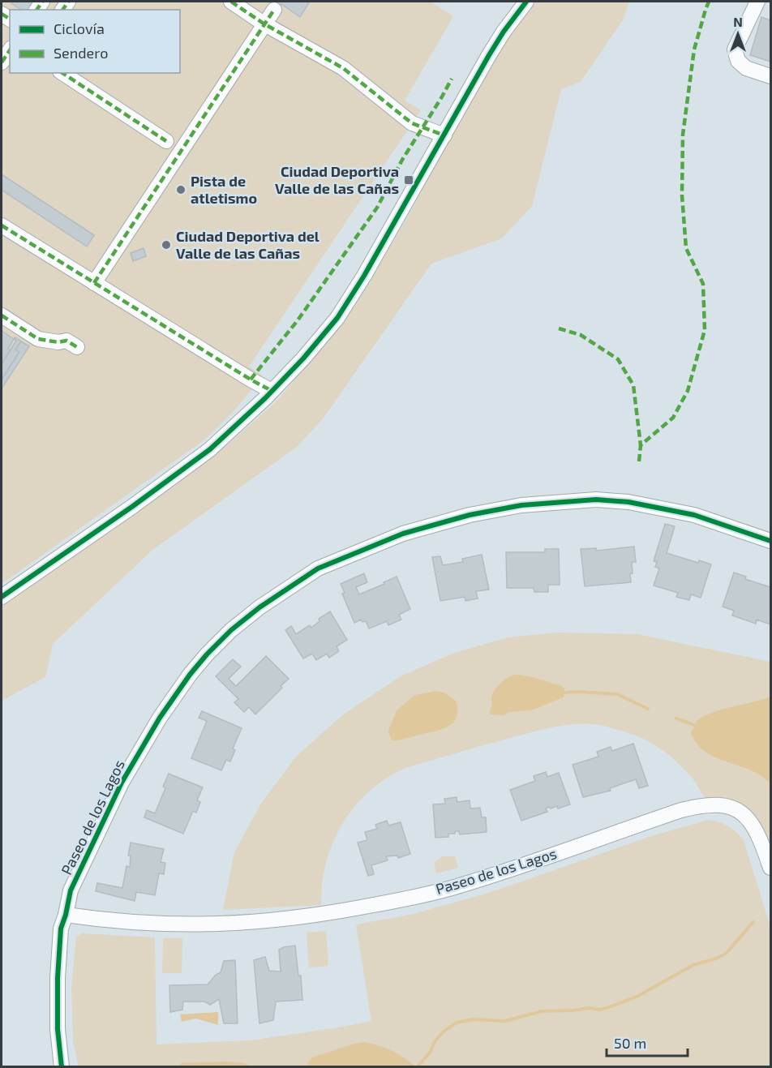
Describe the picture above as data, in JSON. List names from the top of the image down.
{
  "streets": {
    "street": ["Paseo de los Lagos"]
  },
  "places": {
    "transit": ["Ciudad Deportiva Valle de las Cañas"],
    "other": ["Pista de atletismo", "Ciudad Deportiva del Valle de las Cañas"]
  },
  "legend": ["Ciclovía", "Sendero"],
  "scale_bar": "50 m",
  "north": "top"
}
